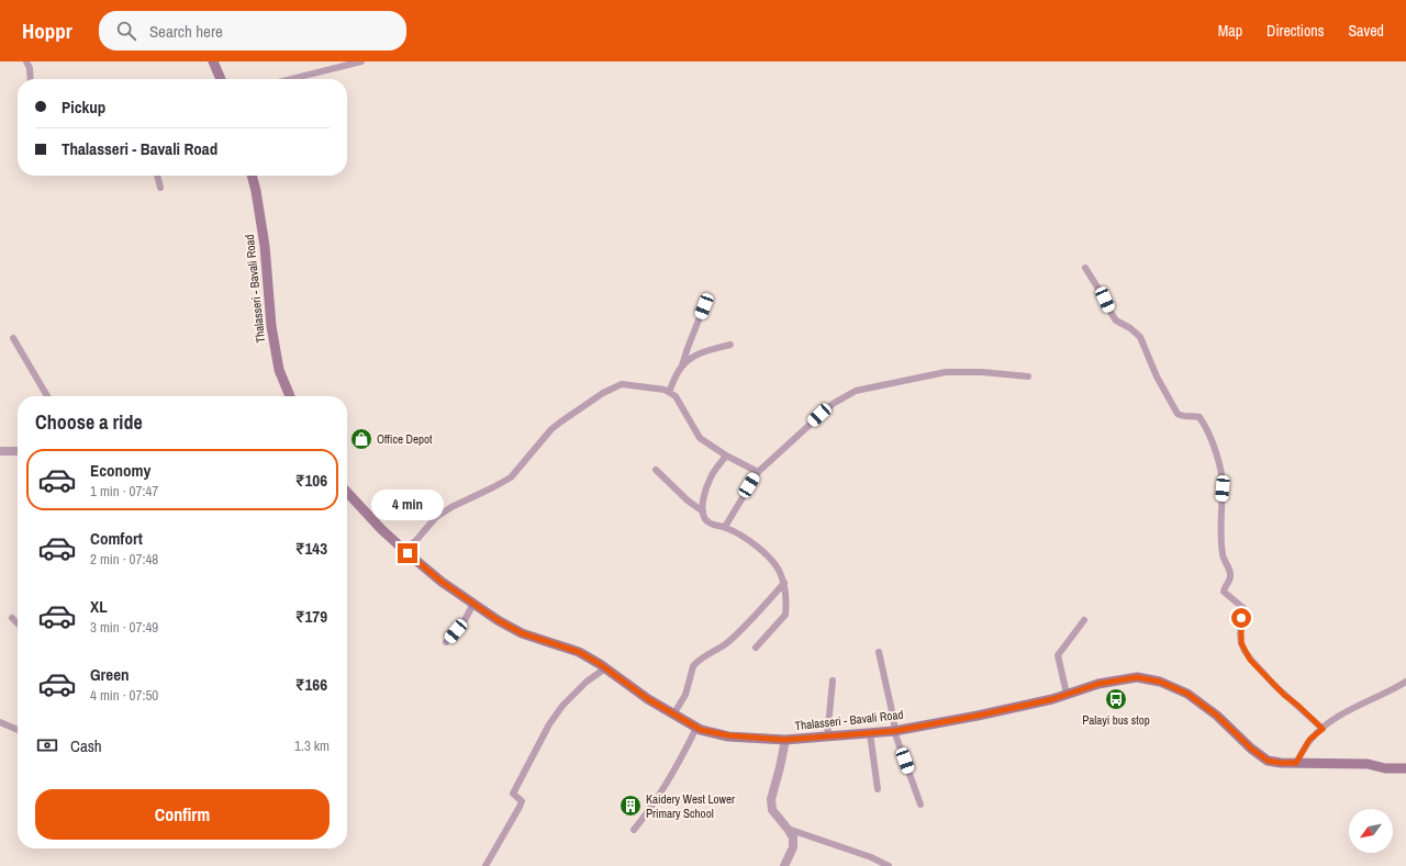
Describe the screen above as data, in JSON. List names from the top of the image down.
{
  "streets": {
    "main road": ["Thalasseri - Bavali Road"]
  },
  "places": {
    "shop": ["Office Depot"],
    "bus stop": ["Palayi bus stop"],
    "building": ["Kaidery West Lower Primary School"]
  },
  "north": "bottom left",
  "page": {
    "header": "Hoppr",
    "search": "Search here",
    "nav": ["Map", "Directions", "Saved"],
    "banner": ["Pickup", "Thalasseri - Bavali Road"],
    "heading": "Choose a ride",
    "list": [
      {
        "name": "Economy",
        "note": "1 min · 07:47",
        "value": "₹106"
      },
      {
        "name": "Comfort",
        "note": "2 min · 07:48",
        "value": "₹143"
      },
      {
        "name": "XL",
        "note": "3 min · 07:49",
        "value": "₹179"
      },
      {
        "name": "Green",
        "note": "4 min · 07:50",
        "value": "₹166"
      }
    ],
    "bubble": "4 min",
    "pay": ["Cash", "1.3 km"],
    "buttons": "Confirm"
  }
}
